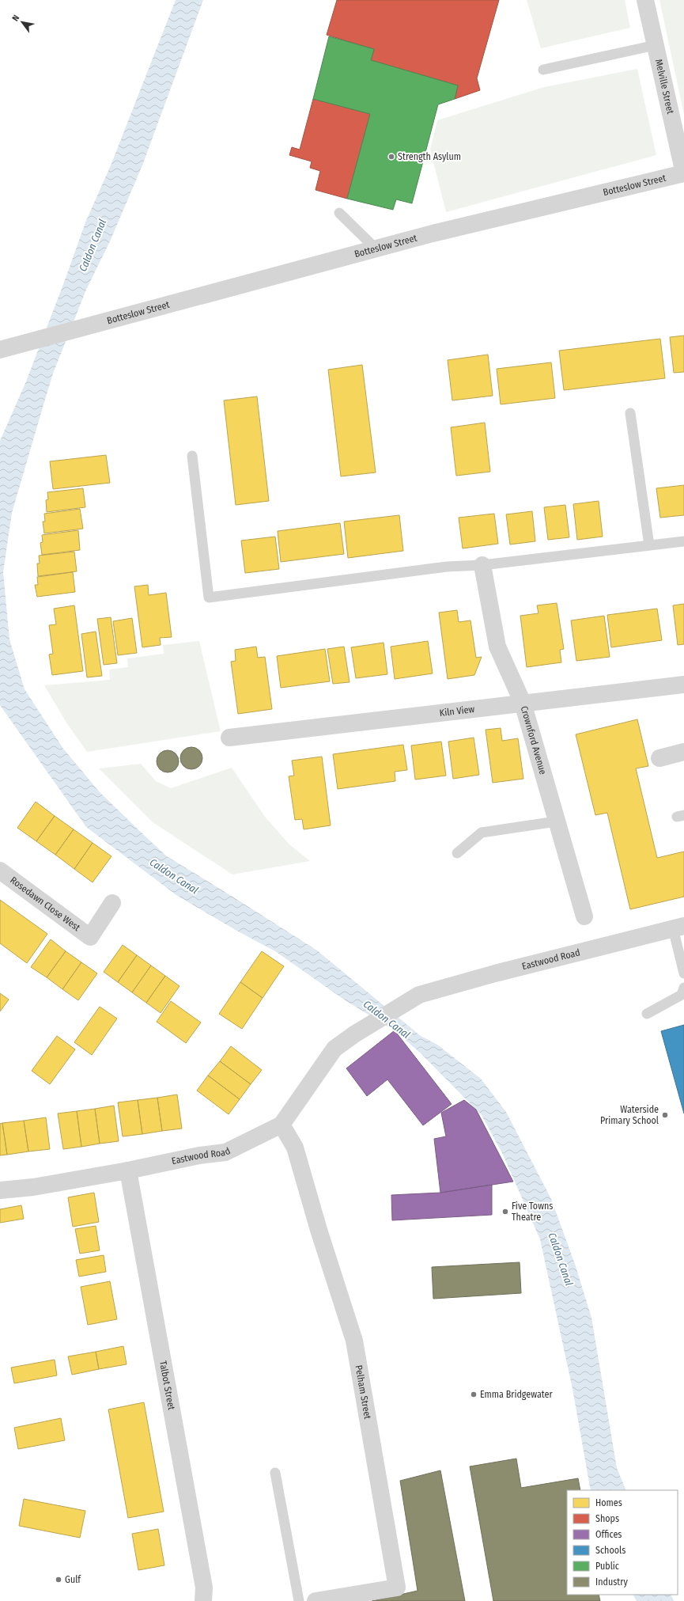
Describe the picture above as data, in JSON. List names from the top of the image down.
{
  "streets": {
    "street": [
      "Melville Street",
      "Botteslow Street",
      "Kiln View",
      "Crownford Avenue",
      "Rosedawn Close West",
      "Eastwood Road",
      "Talbot Street",
      "Pelham Street"
    ]
  },
  "crossings": [
    ["Melville Street", "Botteslow Street"],
    ["Kiln View", "Crownford Avenue"],
    ["Eastwood Road", "Talbot Street"],
    ["Eastwood Road", "Pelham Street"]
  ],
  "water": ["Caldon Canal"],
  "places": [
    "Strength Asylum",
    "Waterside Primary School",
    "Five Towns Theatre",
    "Emma Bridgewater",
    "Gulf"
  ],
  "legend": [
    "Homes",
    "Shops",
    "Offices",
    "Schools",
    "Public",
    "Industry"
  ],
  "north": "top left"
}
